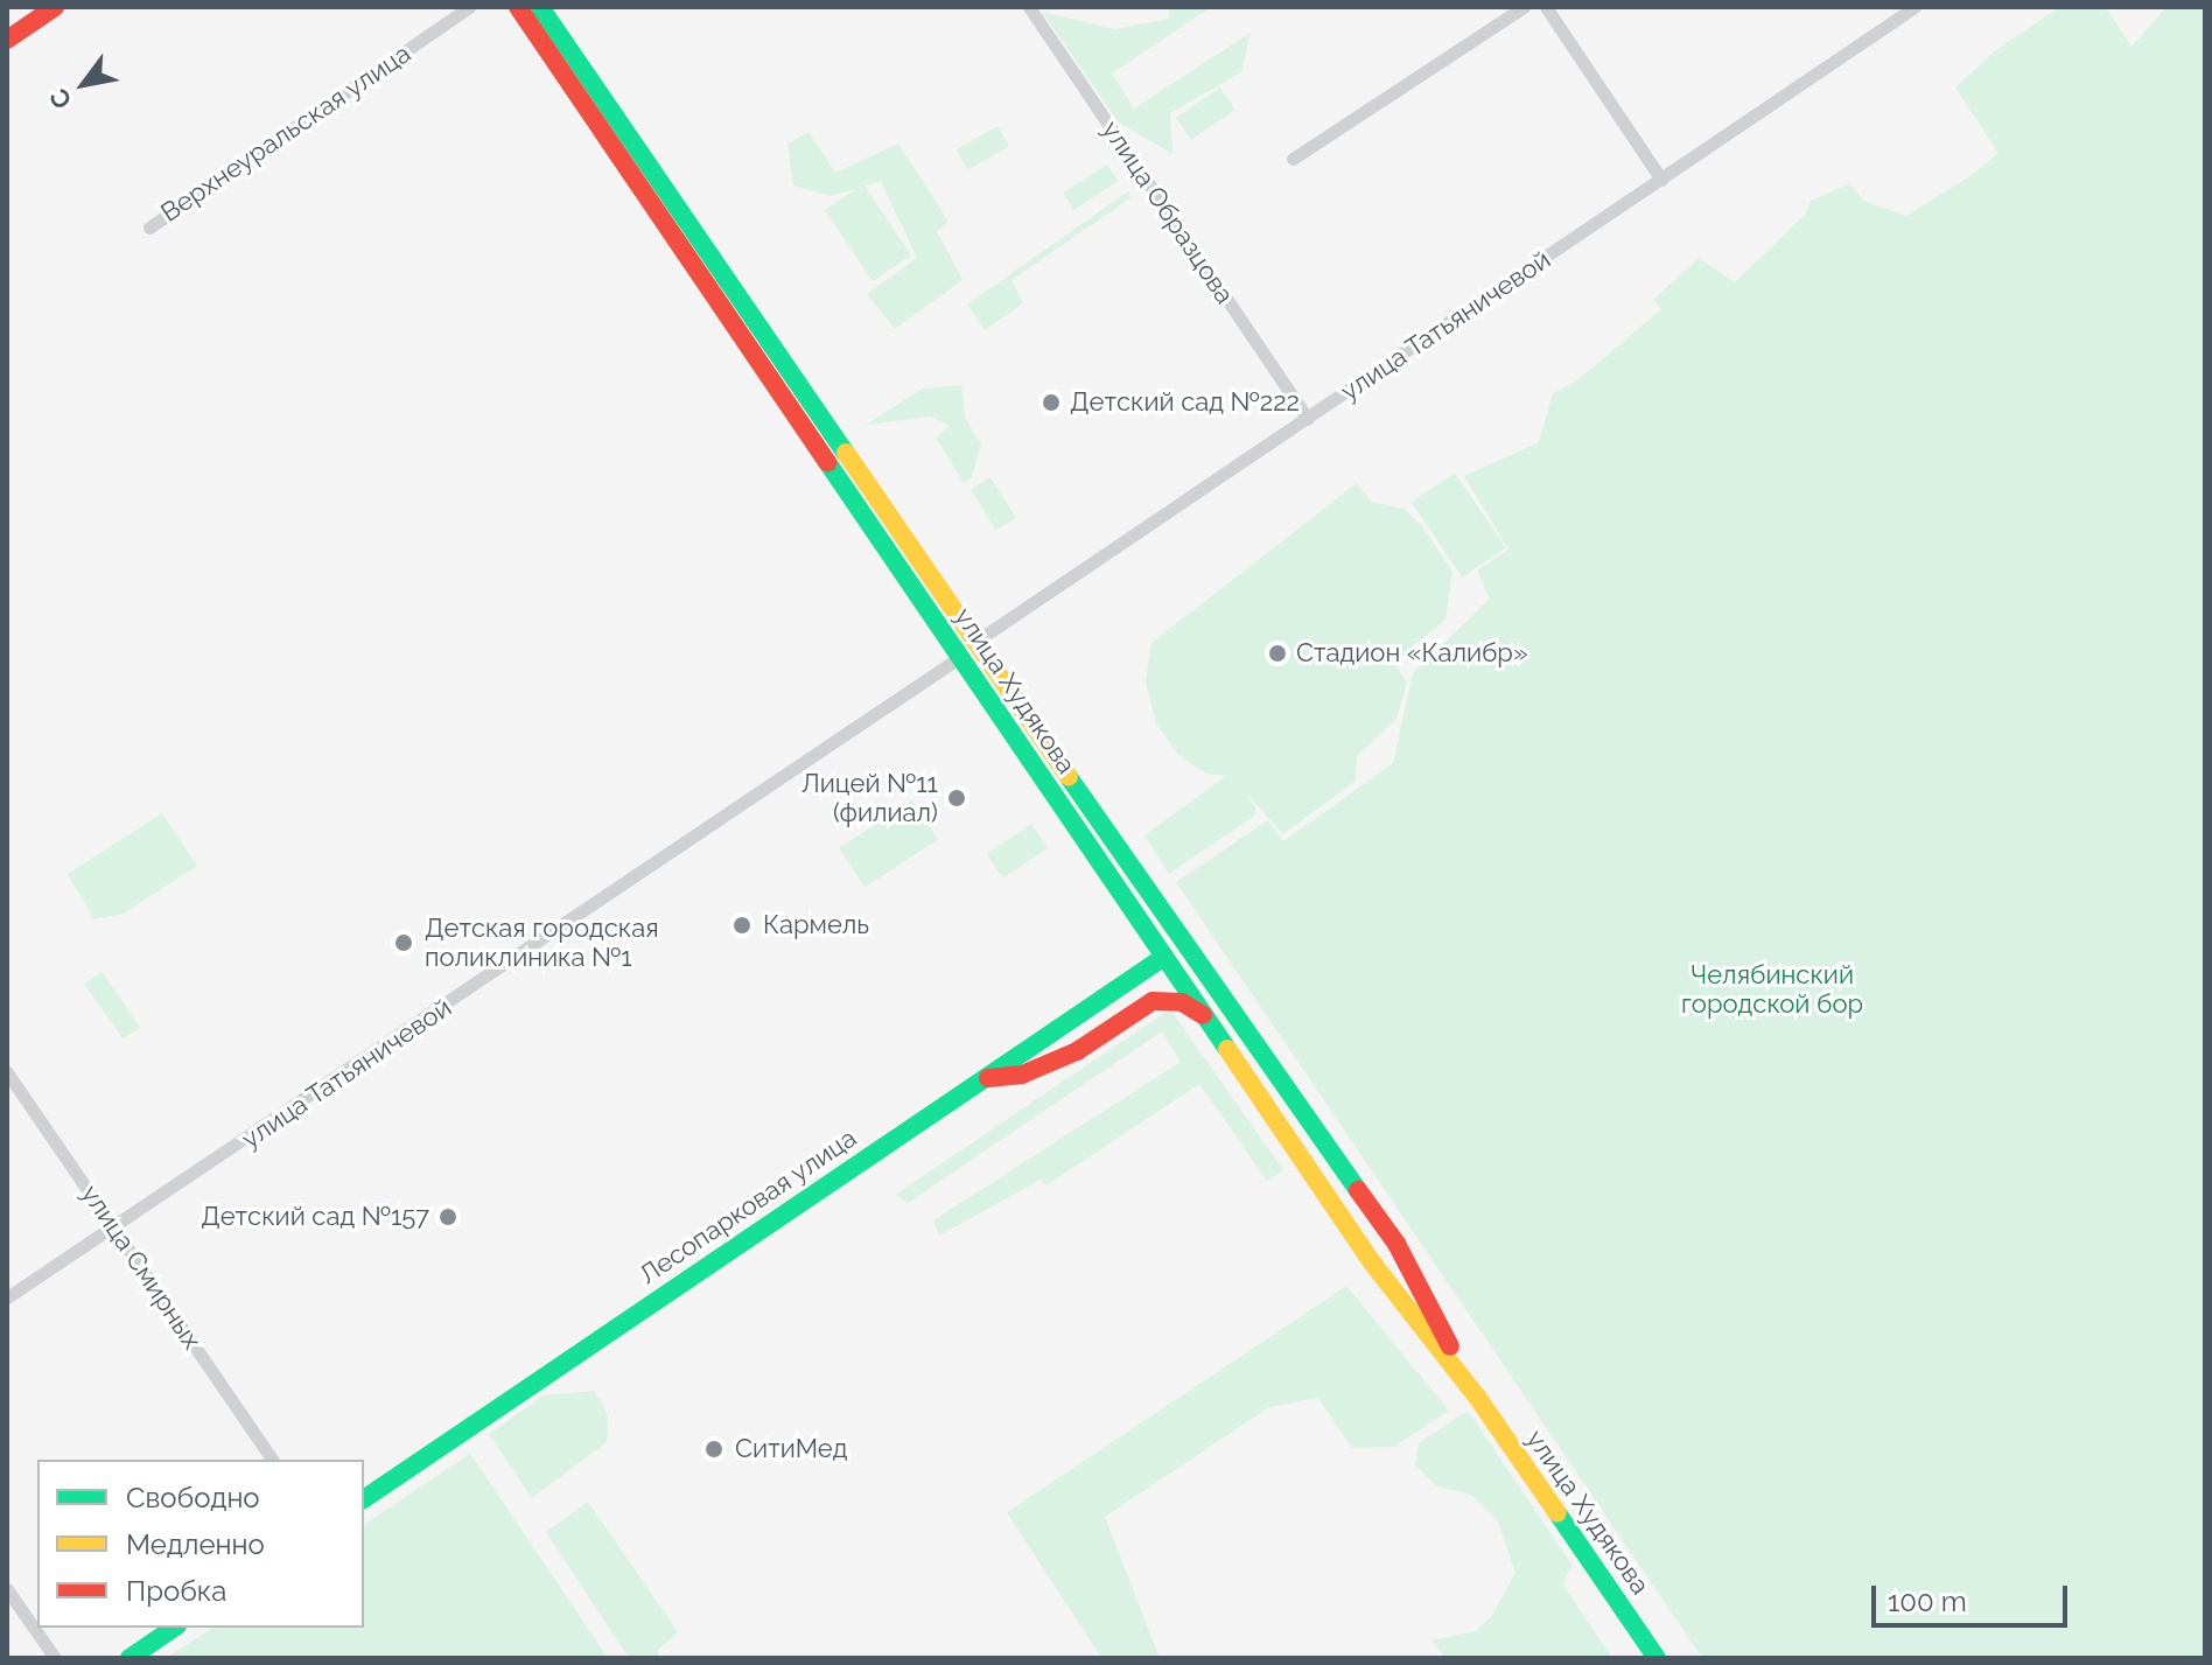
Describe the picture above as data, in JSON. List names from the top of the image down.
{
  "streets": {
    "main road": ["улица Худякова", "Лесопарковая улица"],
    "street": [
      "Верхнеуральская улица",
      "улица Образцова",
      "улица Татьяничевой",
      "улица Смирных"
    ]
  },
  "crossings": [
    ["улица Образцова", "улица Татьяничевой"],
    ["улица Татьяничевой", "улица Худякова"],
    ["улица Татьяничевой", "улица Смирных"],
    ["улица Худякова", "Лесопарковая улица"]
  ],
  "parks": ["Челябинский городской бор"],
  "places": [
    "Детский сад №222",
    "Стадион «Калибр»",
    "Лицей №11 (филиал)",
    "Кармель",
    "Детская городская поликлиника №1",
    "Детский сад №157",
    "СитиМед"
  ],
  "legend": ["Свободно", "Медленно", "Пробка"],
  "scale_bar": "100 m",
  "north": "bottom left"
}
